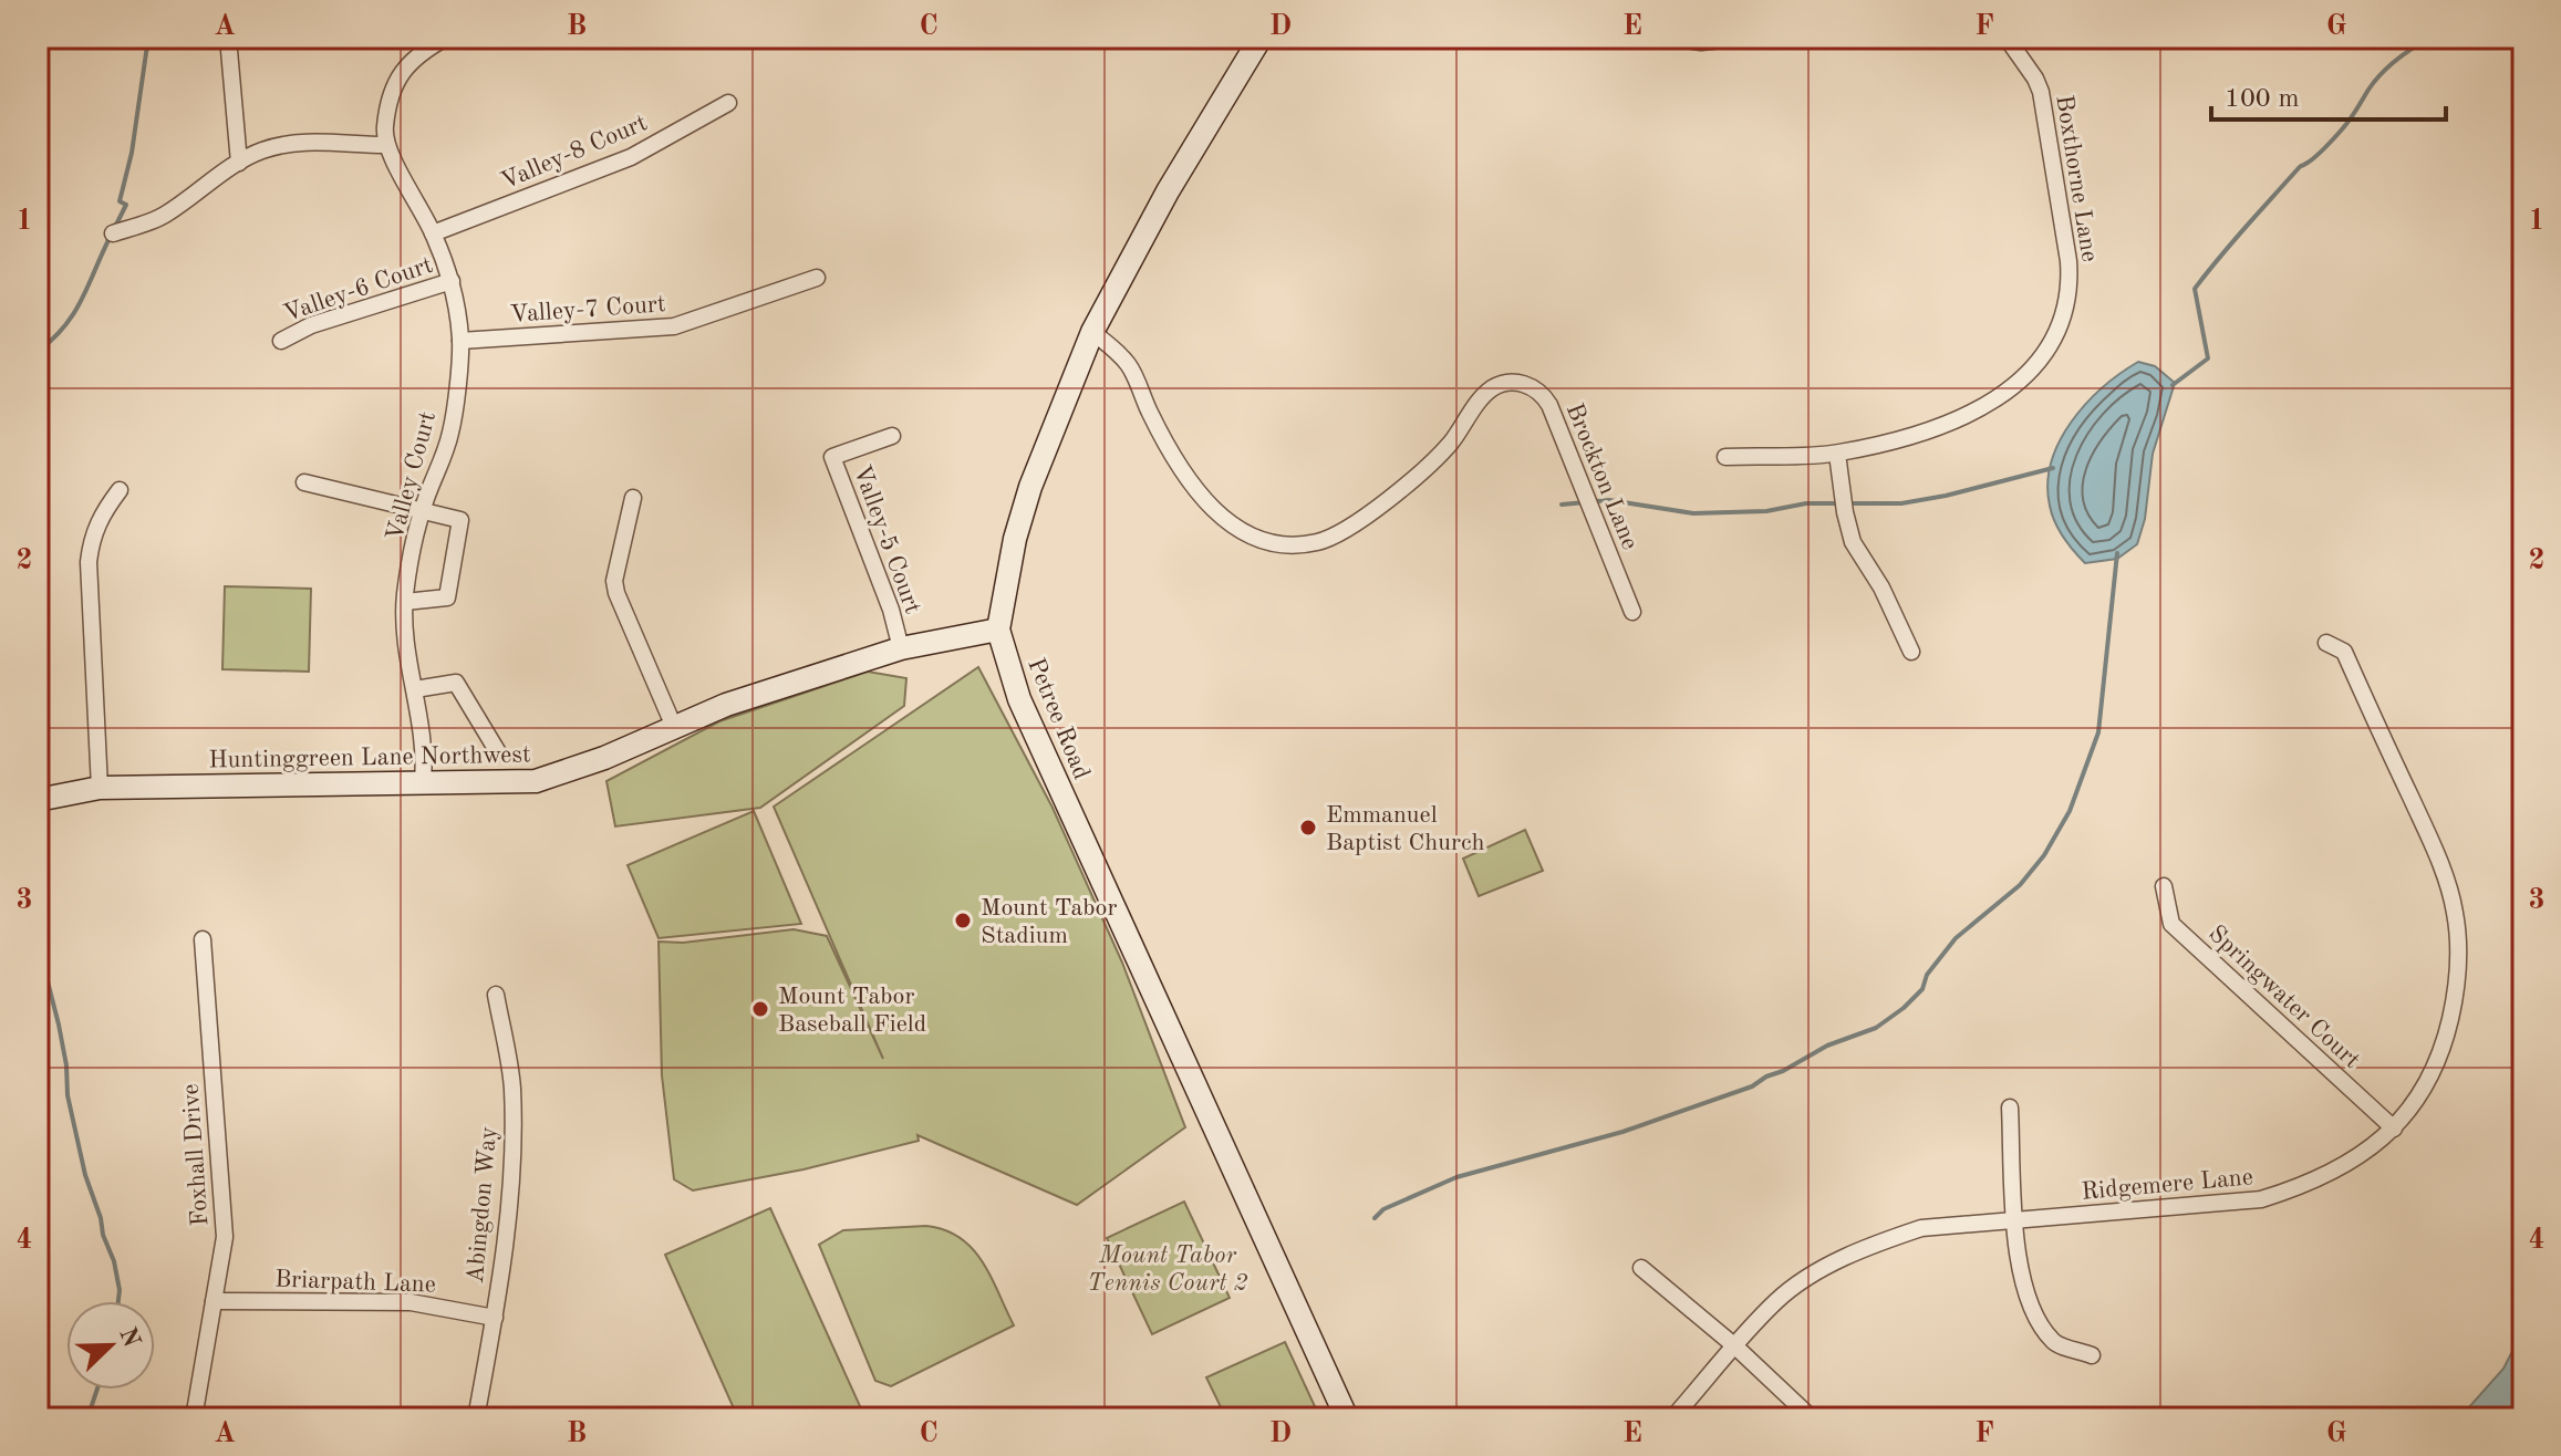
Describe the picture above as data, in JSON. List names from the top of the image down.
{
  "streets": {
    "street": [
      "Valley-8 Court",
      "Boxthorne Lane",
      "Valley-6 Court",
      "Valley-7 Court",
      "Valley Court",
      "Brockton Lane",
      "Valley-5 Court",
      "Petree Road",
      "Huntinggreen Lane Northwest",
      "Springwater Court",
      "Foxhall Drive",
      "Ridgemere Lane",
      "Abingdon Way",
      "Briarpath Lane"
    ]
  },
  "crossings": [
    ["Valley-8 Court", "Valley Court"],
    ["Valley-6 Court", "Valley Court"],
    ["Valley-7 Court", "Valley Court"],
    ["Valley Court", "Huntinggreen Lane Northwest"],
    ["Brockton Lane", "Petree Road"],
    ["Valley-5 Court", "Huntinggreen Lane Northwest"],
    ["Petree Road", "Huntinggreen Lane Northwest"],
    ["Springwater Court", "Ridgemere Lane"],
    ["Foxhall Drive", "Briarpath Lane"],
    ["Abingdon Way", "Briarpath Lane"]
  ],
  "parks": ["Mount Tabor Tennis Court 2"],
  "places": ["Emmanuel Baptist Church", "Mount Tabor Stadium", "Mount Tabor Baseball Field"],
  "scale_bar": "100 m",
  "north": "top right",
  "grid": {
    "columns": [
      "A",
      "B",
      "C",
      "D",
      "E",
      "F",
      "G"
    ],
    "rows": [
      "1",
      "2",
      "3",
      "4"
    ]
  }
}
